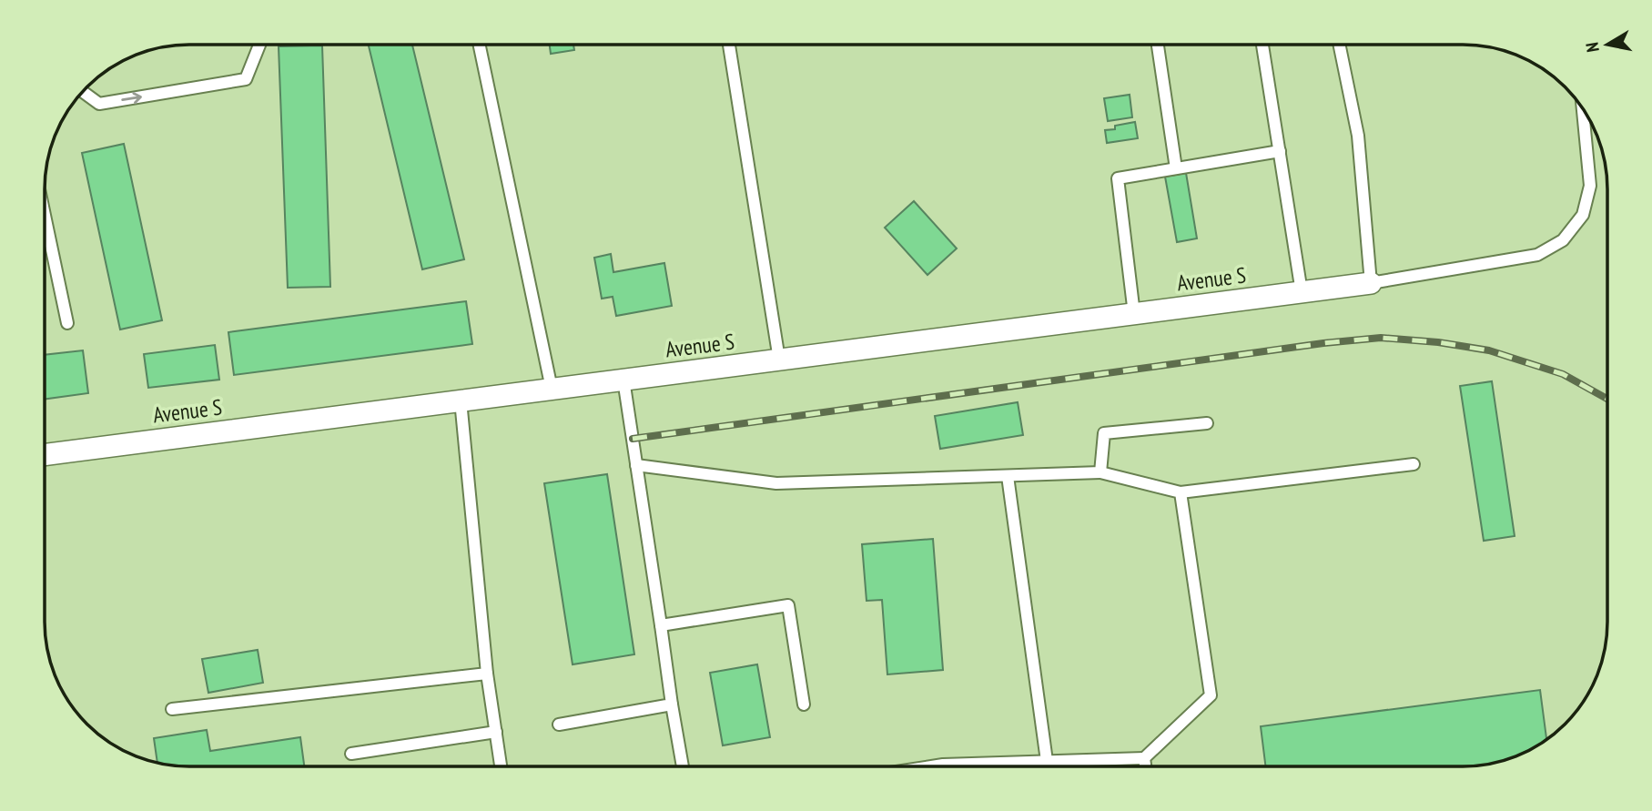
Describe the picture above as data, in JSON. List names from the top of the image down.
{
  "streets": {
    "street": ["Avenue S"]
  },
  "north": "left"
}
